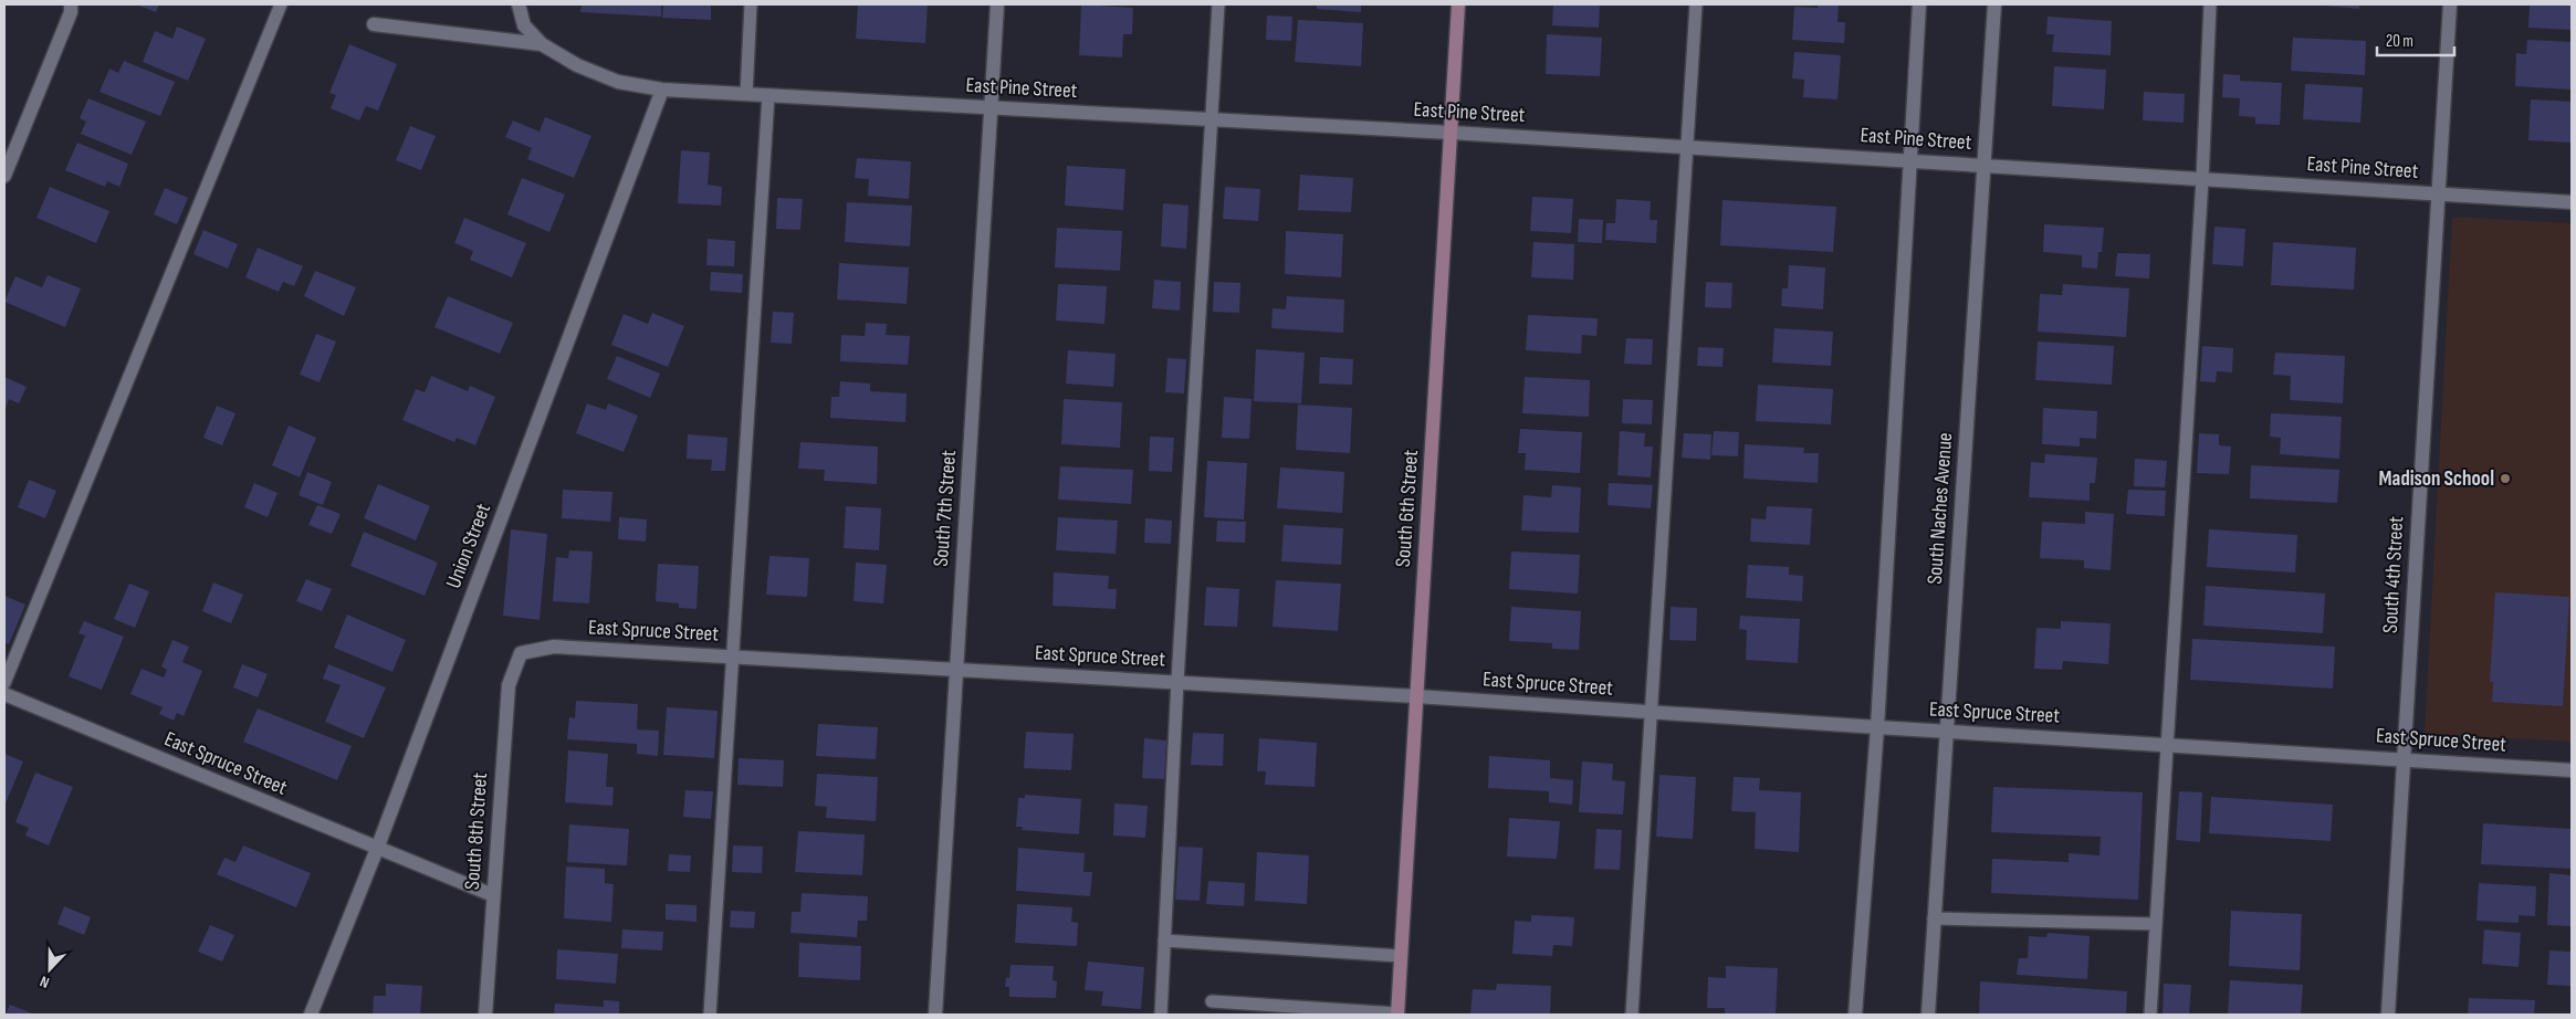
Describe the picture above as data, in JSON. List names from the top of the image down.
{
  "streets": {
    "street": [
      "East Pine Street",
      "South 7th Street",
      "South 6th Street",
      "South Naches Avenue",
      "Union Street",
      "South 4th Street",
      "East Spruce Street",
      "South 8th Street"
    ]
  },
  "crossings": [
    ["East Pine Street", "South 7th Street"],
    ["East Pine Street", "South 6th Street"],
    ["East Pine Street", "South Naches Avenue"],
    ["East Pine Street", "Union Street"],
    ["East Pine Street", "South 4th Street"],
    ["South 7th Street", "East Spruce Street"],
    ["South 6th Street", "East Spruce Street"],
    ["South Naches Avenue", "East Spruce Street"],
    ["Union Street", "East Spruce Street"],
    ["South 4th Street", "East Spruce Street"],
    ["East Spruce Street", "South 8th Street"]
  ],
  "places": ["Madison School"],
  "scale_bar": "20 m",
  "north": "bottom"
}
